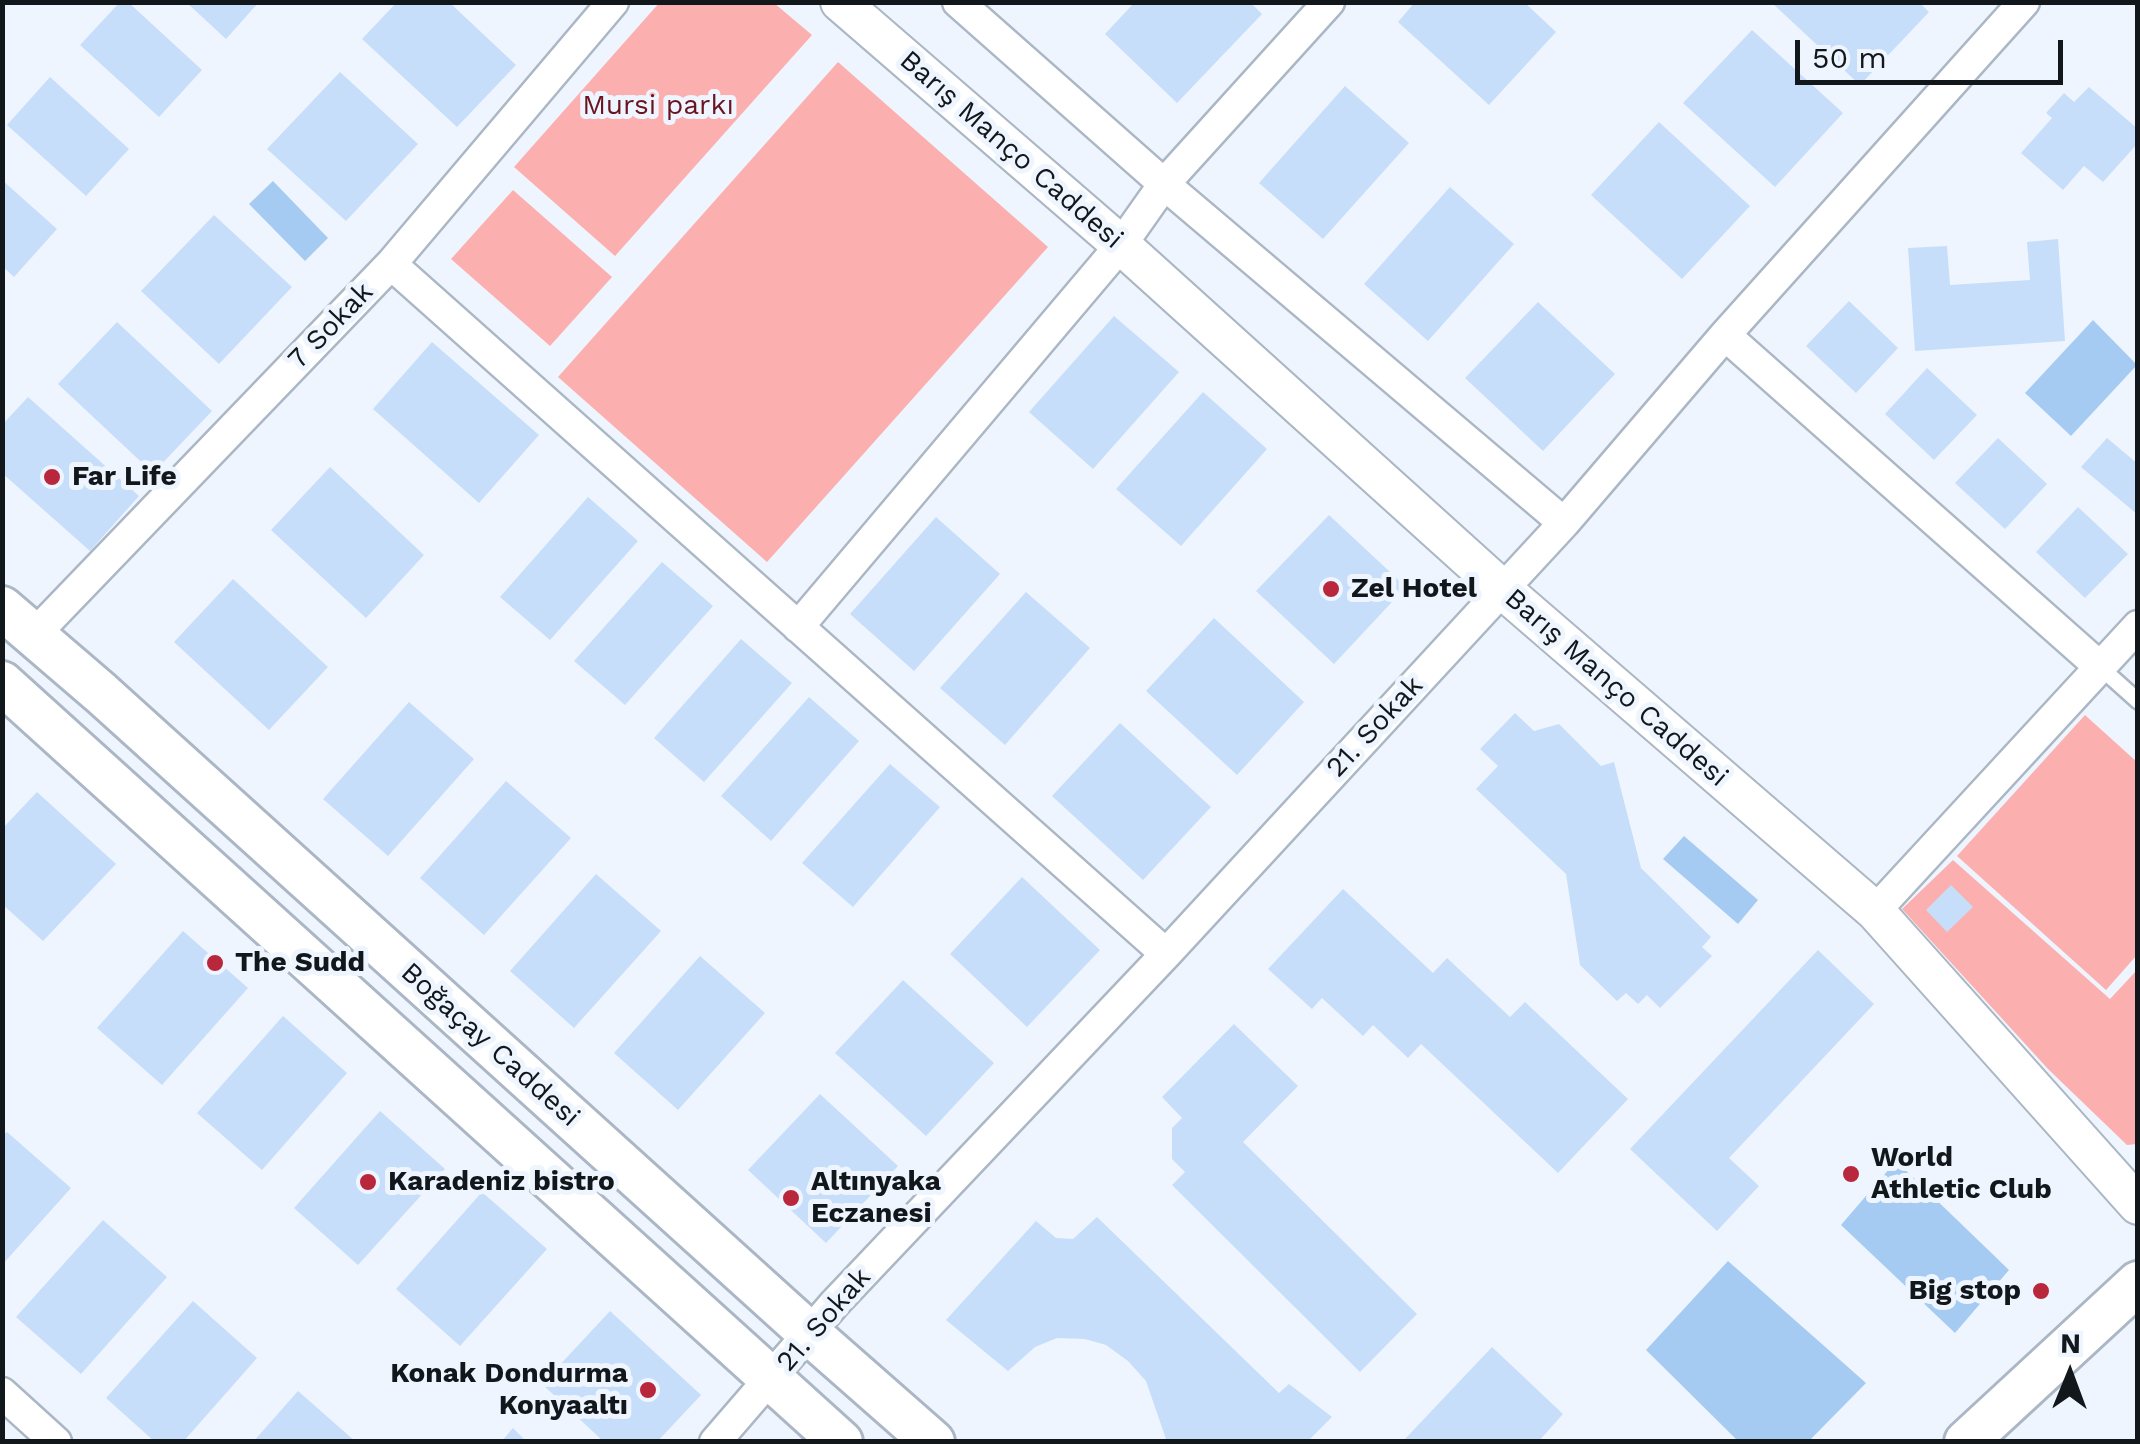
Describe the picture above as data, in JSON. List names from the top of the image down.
{
  "streets": {
    "main road": ["Boğaçay Caddesi"],
    "street": ["Barış Manço Caddesi", "7 Sokak", "21. Sokak"]
  },
  "crossings": [
    ["Barış Manço Caddesi", "21. Sokak"],
    ["7 Sokak", "Boğaçay Caddesi"],
    ["21. Sokak", "Boğaçay Caddesi"]
  ],
  "parks": ["Mursi parkı"],
  "places": [
    "Far Life",
    "Zel Hotel",
    "The Sudd",
    "World Athletic Club",
    "Karadeniz bistro",
    "Altınyaka Eczanesi",
    "Big stop",
    "Konak Dondurma Konyaaltı"
  ],
  "scale_bar": "50 m",
  "north": "top"
}
